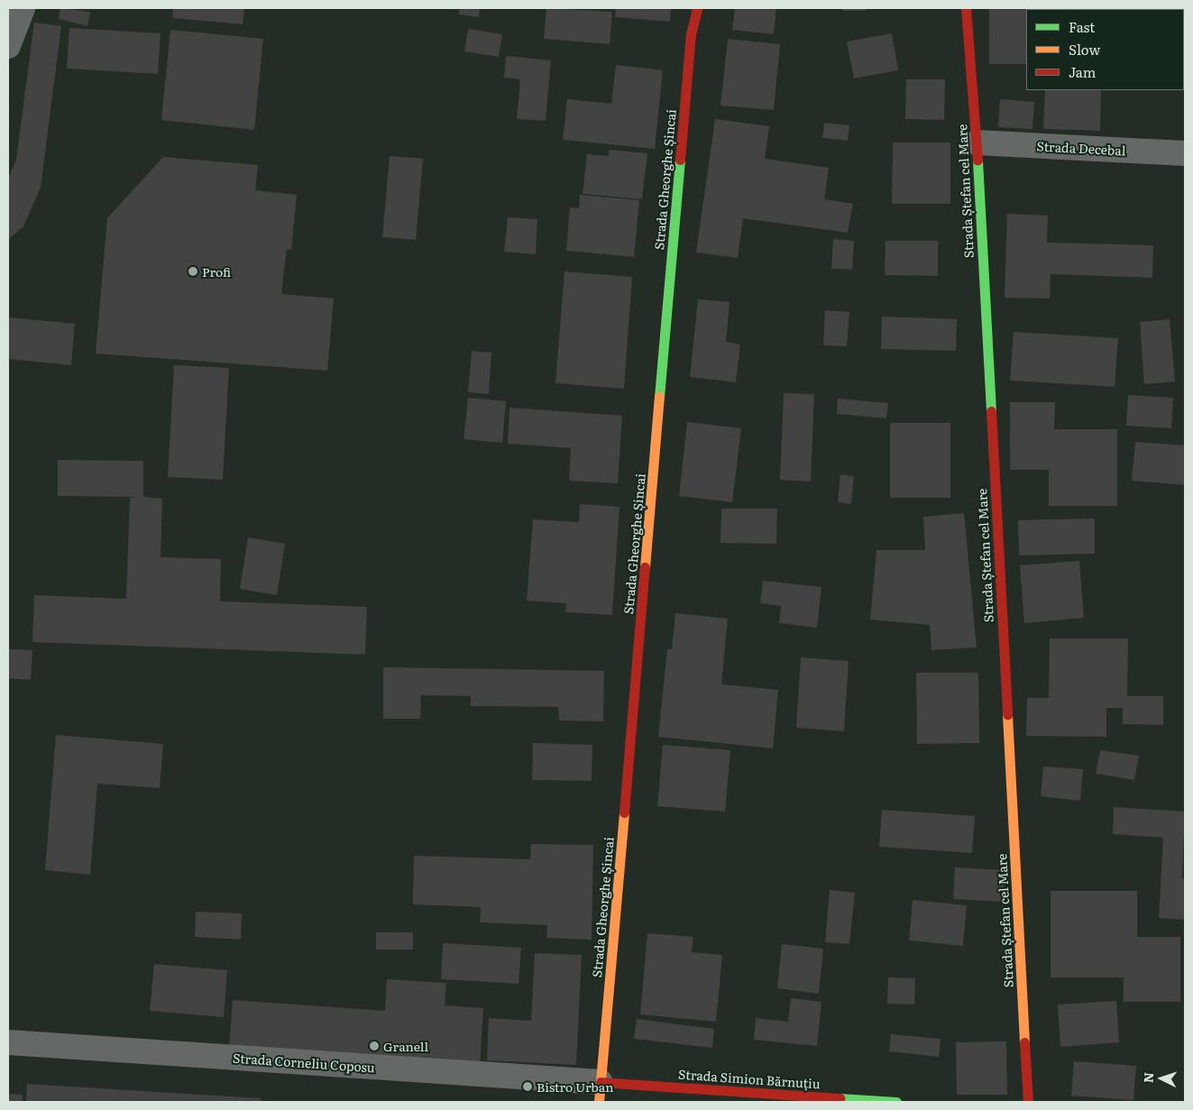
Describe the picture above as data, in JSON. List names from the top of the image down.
{
  "streets": {
    "main road": ["Strada Gheorghe Șincai", "Strada Ștefan cel Mare", "Strada Simion Bărnuțiu"],
    "street": ["Strada Decebal", "Strada Corneliu Coposu"]
  },
  "crossings": [
    ["Strada Decebal", "Strada Ștefan cel Mare"],
    ["Strada Gheorghe Șincai", "Strada Corneliu Coposu"],
    ["Strada Gheorghe Șincai", "Strada Simion Bărnuțiu"],
    ["Strada Corneliu Coposu", "Strada Simion Bărnuțiu"]
  ],
  "places": ["Profi", "Granell", "Bistro Urban"],
  "legend": ["Fast", "Slow", "Jam"],
  "north": "left"
}
